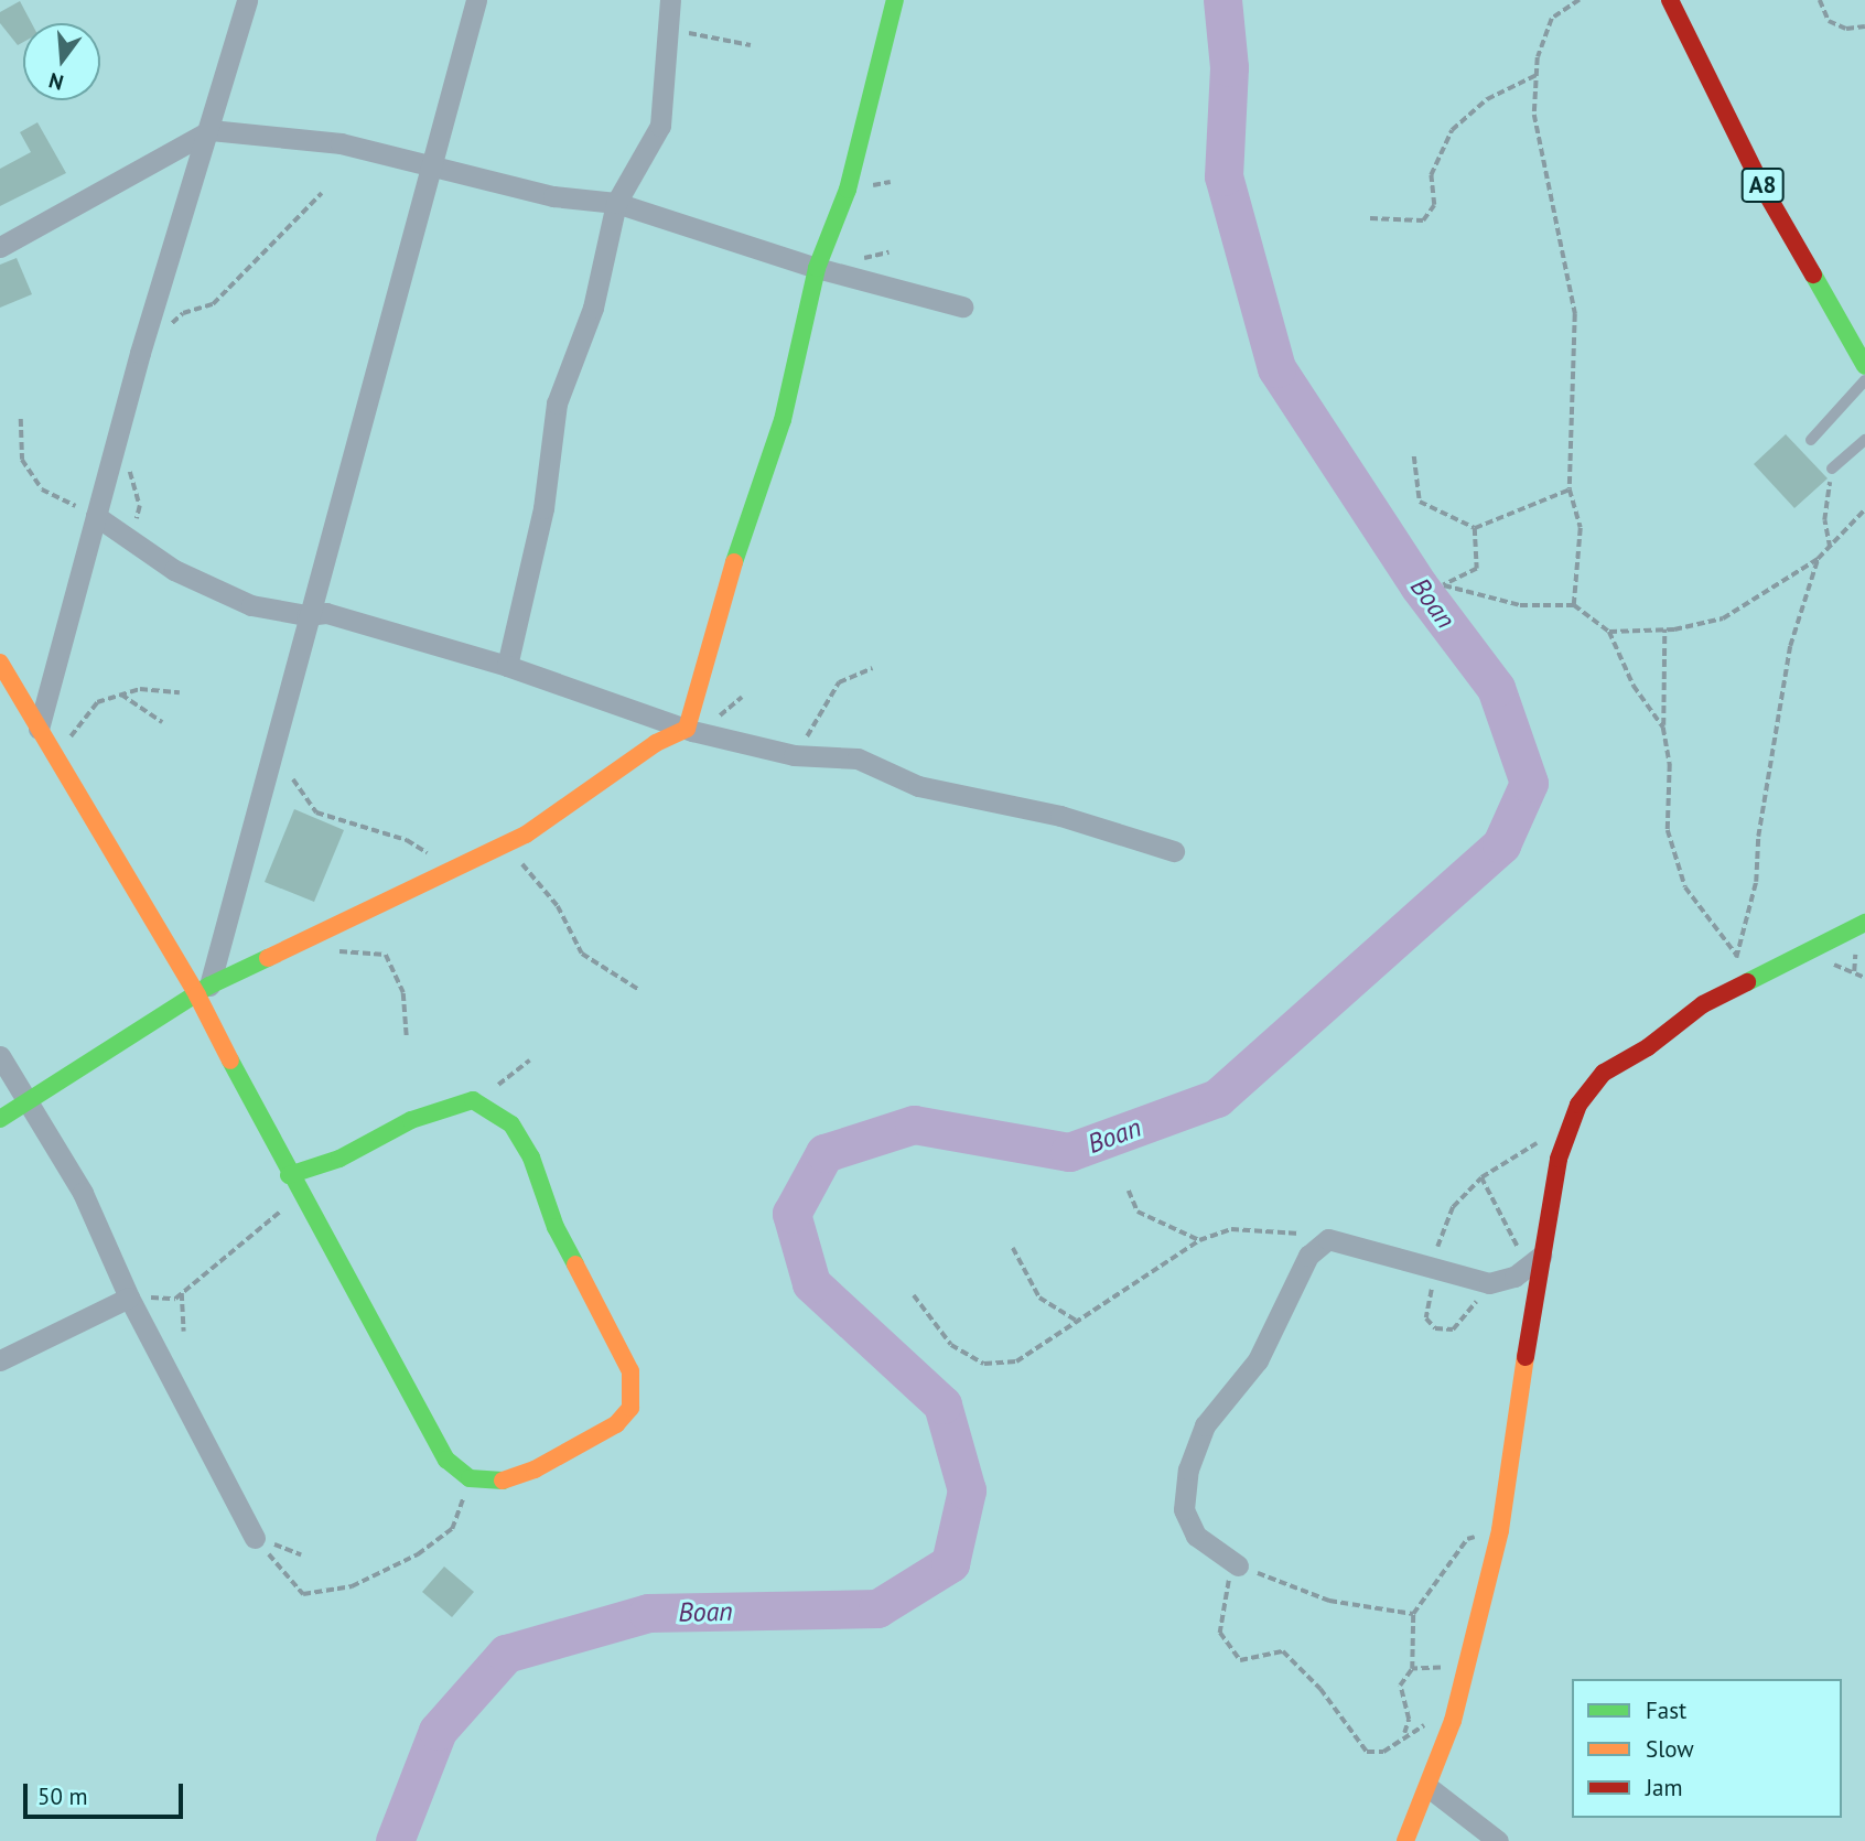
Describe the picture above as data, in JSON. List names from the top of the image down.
{
  "streets": {
    "street": ["A8"]
  },
  "water": ["Boan"],
  "legend": ["Fast", "Slow", "Jam"],
  "scale_bar": "50 m",
  "north": "bottom"
}
